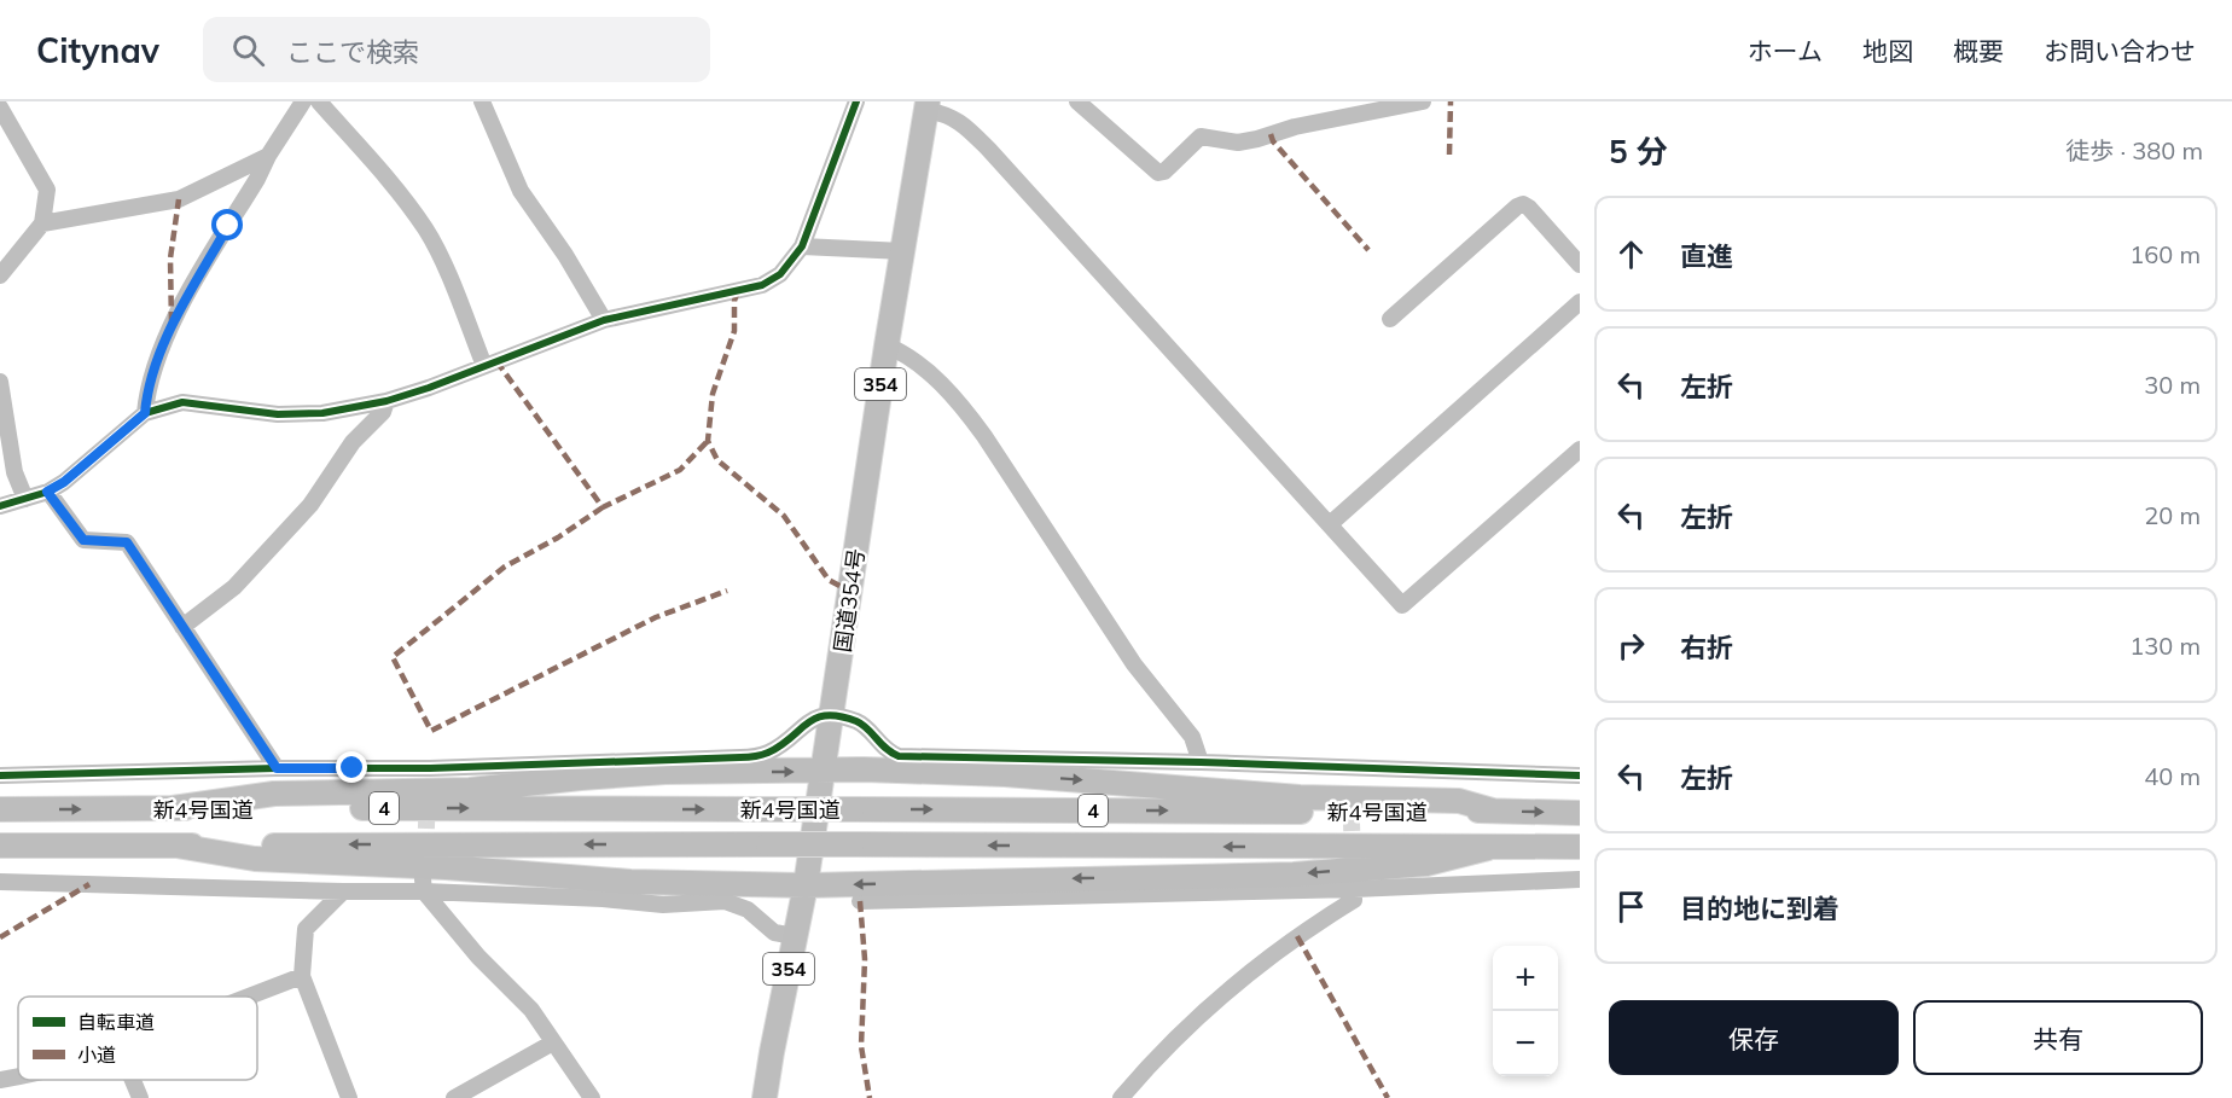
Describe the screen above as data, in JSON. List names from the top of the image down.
{
  "streets": {
    "highway": [
      "354",
      "国道354号",
      "4",
      "新4号国道"
    ]
  },
  "legend": ["自転車道", "小道"],
  "page": {
    "header": "Citynav",
    "search": "ここで検索",
    "nav": [
      "ホーム",
      "地図",
      "概要",
      "お問い合わせ"
    ],
    "heading": ["5 分", "徒歩 · 380 m"],
    "list": [
      ["直進", "160 m"],
      ["左折", "30 m"],
      ["左折", "20 m"],
      ["右折", "130 m"],
      ["左折", "40 m"],
      "目的地に到着"
    ],
    "map_buttons": ["+", "−"],
    "buttons": ["保存", "共有"]
  }
}
